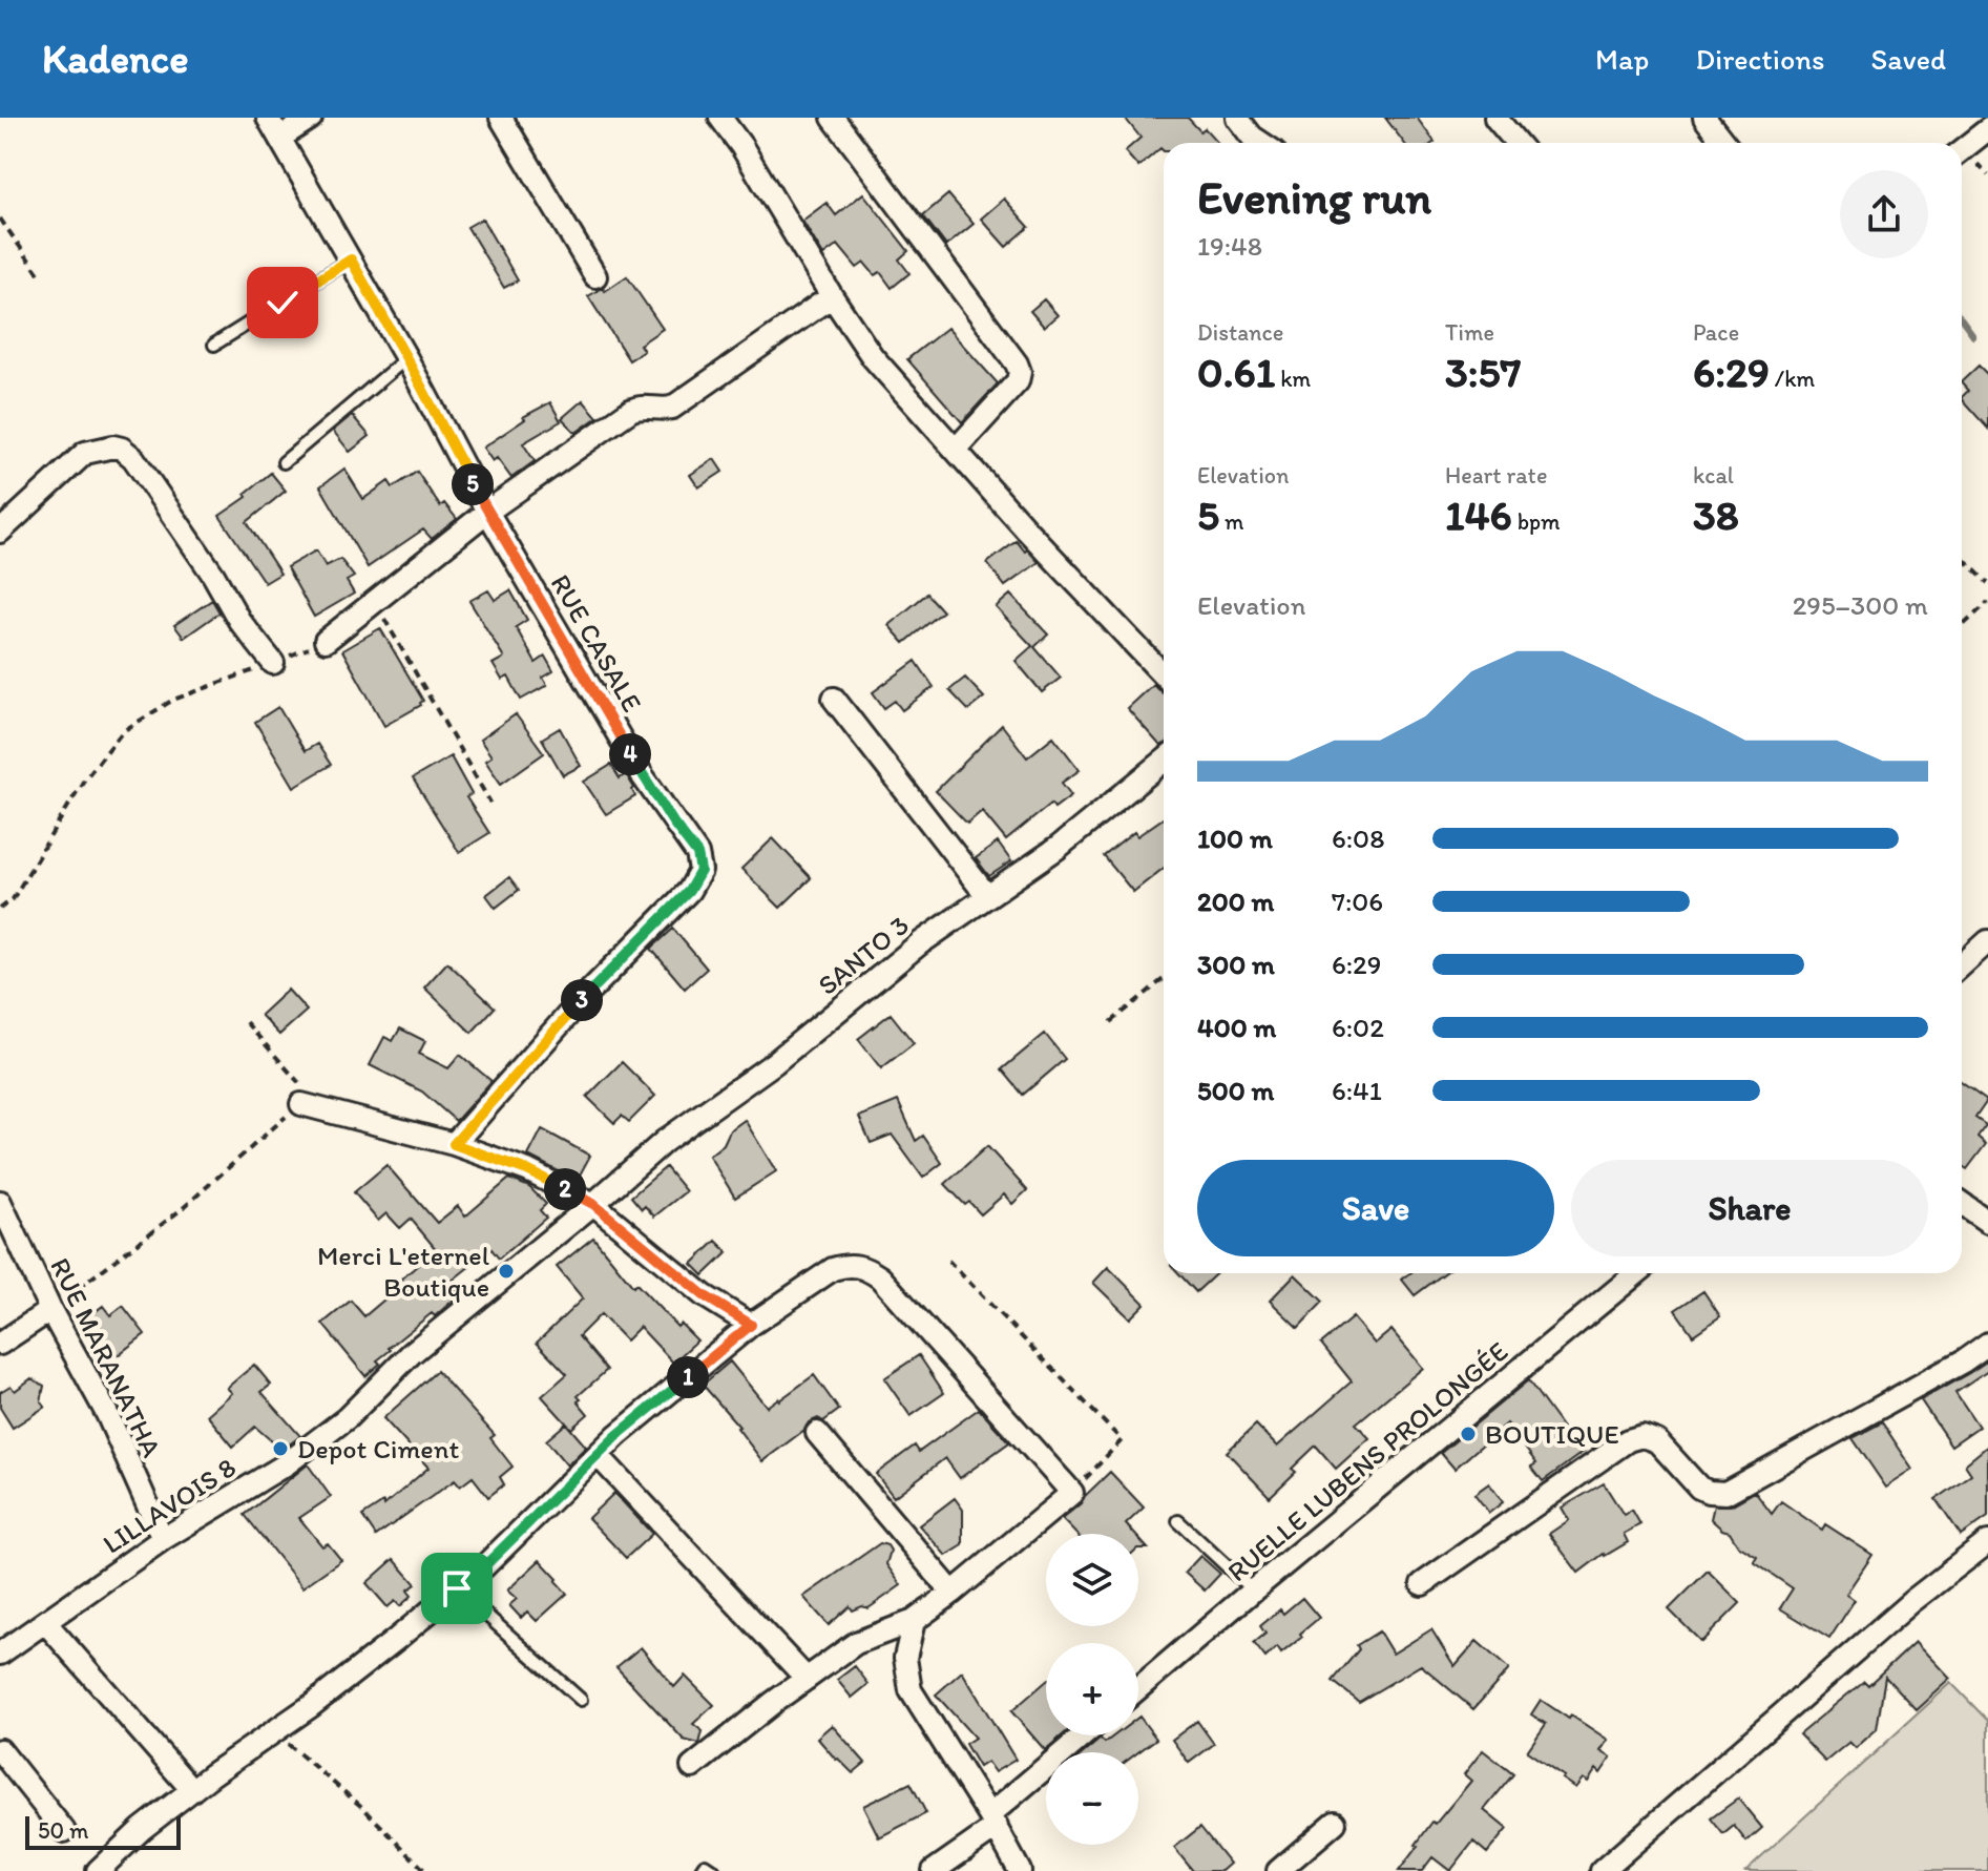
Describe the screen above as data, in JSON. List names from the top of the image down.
{
  "streets": {
    "street": [
      "RUE CASALE",
      "SANTO 3",
      "RUE MARANATHA",
      "RUELLE LUBENS PROLONGÉE",
      "LILLAVOIS 8"
    ]
  },
  "crossings": [
    ["SANTO 3", "LILLAVOIS 8"],
    ["RUE MARANATHA", "LILLAVOIS 8"]
  ],
  "places": ["Merci L'eternel Boutique", "BOUTIQUE", "Depot Ciment"],
  "scale_bar": "50 m",
  "page": {
    "header": "Kadence",
    "nav": ["Map", "Directions", "Saved"],
    "heading": ["Evening run", "19:48"],
    "stats": [
      ["Distance", "0.61 km"],
      ["Time", "3:57"],
      ["Pace", "6:29 /km"],
      ["Elevation", "5 m"],
      ["Heart rate", "146 bpm"],
      ["kcal", "38"]
    ],
    "pins": [
      "5",
      "4",
      "3",
      "2",
      "1"
    ],
    "chart": ["Elevation", "295–300 m"],
    "list": [
      {
        "name": "100 m",
        "note": "6:08"
      },
      {
        "name": "200 m",
        "note": "7:06"
      },
      {
        "name": "300 m",
        "note": "6:29"
      },
      {
        "name": "400 m",
        "note": "6:02"
      },
      {
        "name": "500 m",
        "note": "6:41"
      }
    ],
    "buttons": ["Save", "Share"],
    "map_buttons": ["+", "−"],
    "scale": "50 m"
  }
}
